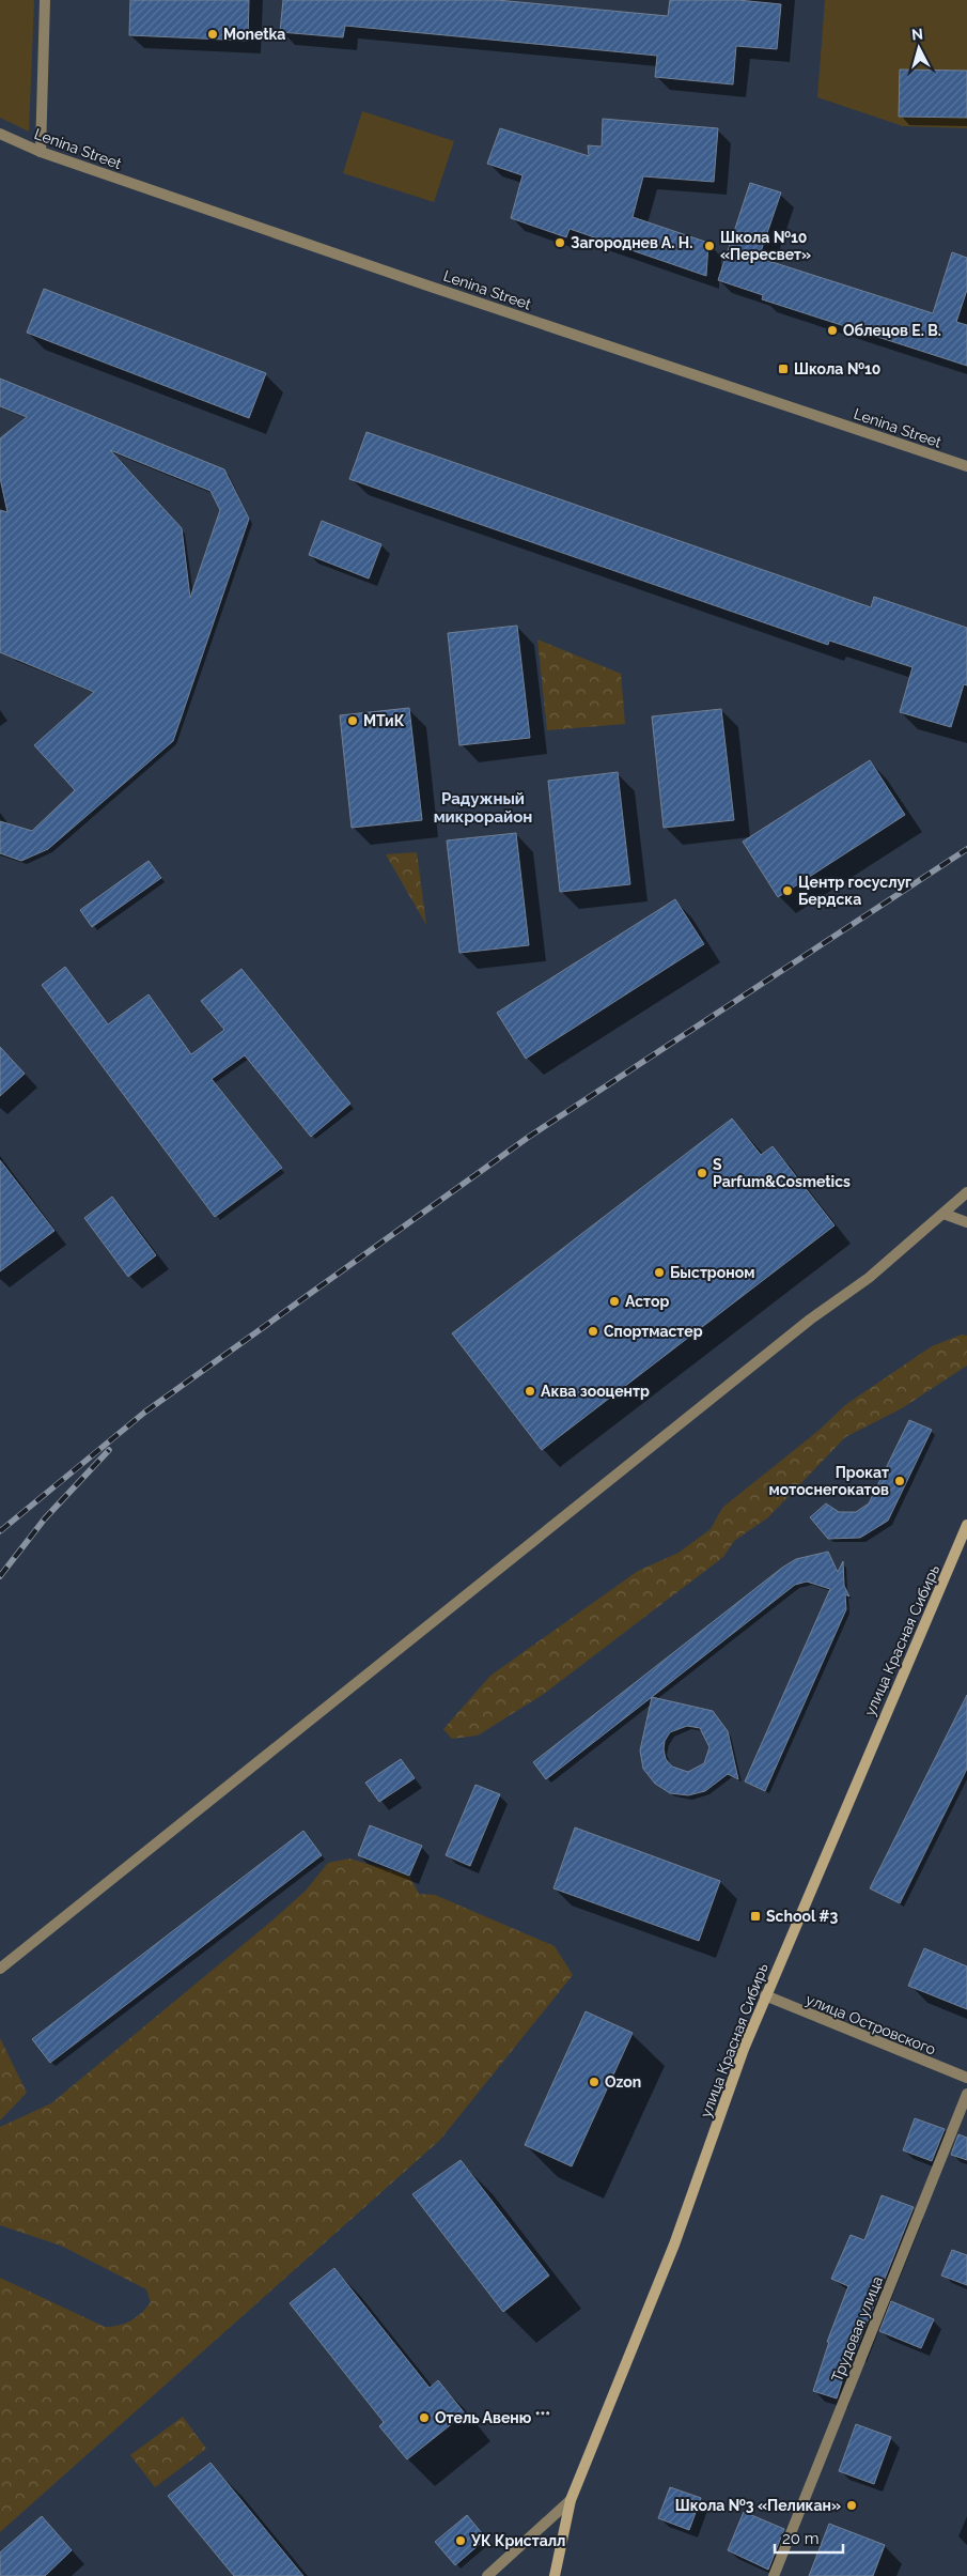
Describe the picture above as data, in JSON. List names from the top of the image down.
{
  "streets": {
    "main road": ["улица Красная Сибирь"],
    "street": ["Lenina Street", "улица Островского", "Трудовая улица"]
  },
  "crossings": [
    ["улица Красная Сибирь", "улица Островского"]
  ],
  "districts": ["Радужный микрорайон"],
  "places": {
    "other": [
      "Monetka",
      "Загороднев А. Н.",
      "Школа №10 «Пересвет»",
      "Облецов Е. В.",
      "МТиК",
      "Центр госуслуг Бердска",
      "S Parfum&Cosmetics",
      "Быстроном",
      "Астор",
      "Спортмастер",
      "Аква зооцентр",
      "Прокат мотоснегокатов",
      "Ozon",
      "Отель Авеню ***",
      "Школа №3 «Пеликан»",
      "УК Кристалл"
    ],
    "transit": ["Школа №10", "School #3"]
  },
  "scale_bar": "20 m",
  "north": "top"
}
